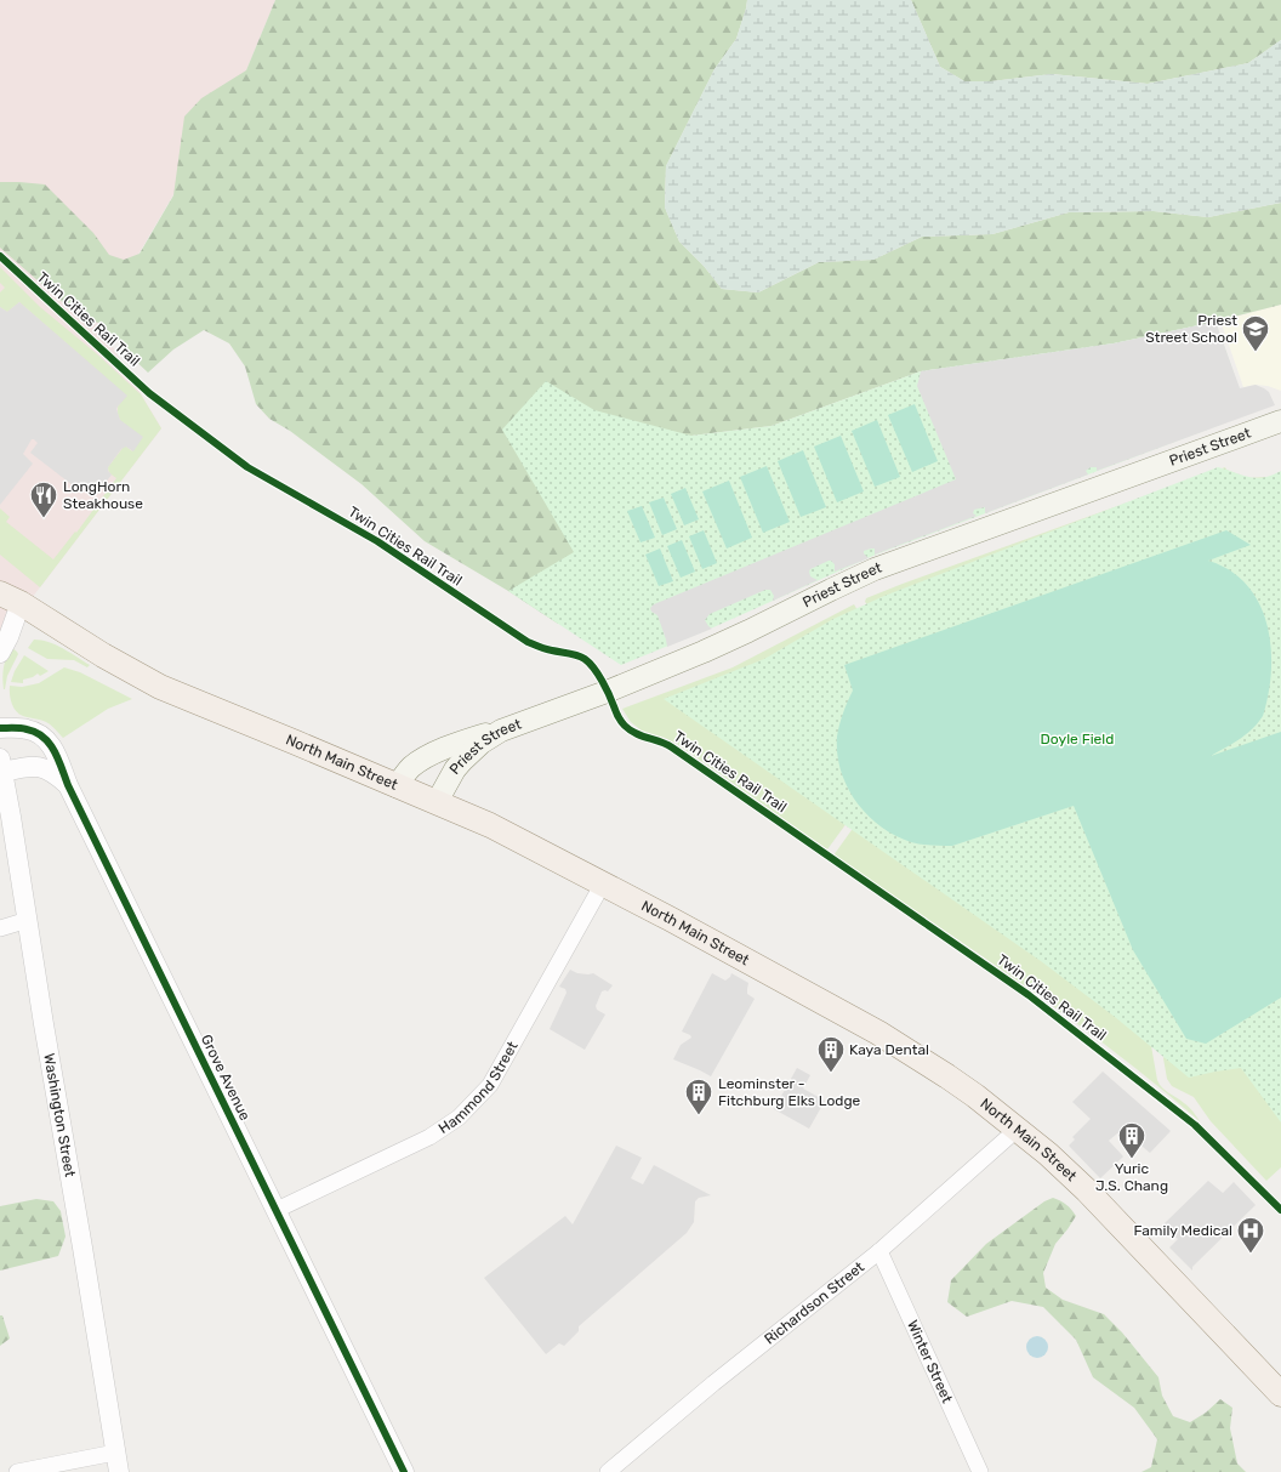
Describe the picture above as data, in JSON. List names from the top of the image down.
{
  "streets": {
    "main road": ["Priest Street", "North Main Street"],
    "street": [
      "Grove Avenue",
      "Hammond Street",
      "Washington Street",
      "Richardson Street",
      "Winter Street"
    ],
    "cycle path": ["Twin Cities Rail Trail"]
  },
  "crossings": [
    ["Priest Street", "North Main Street"],
    ["North Main Street", "Hammond Street"],
    ["North Main Street", "Richardson Street"],
    ["Grove Avenue", "Hammond Street"],
    ["Grove Avenue", "Washington Street"],
    ["Richardson Street", "Winter Street"]
  ],
  "parks": ["Doyle Field"],
  "places": {
    "school or university": ["Priest Street School"],
    "restaurant": ["LongHorn Steakhouse"],
    "building": ["Kaya Dental", "Leominster - Fitchburg Elks Lodge", "Yuric J.S. Chang"],
    "hospital": ["Family Medical"]
  }
}
